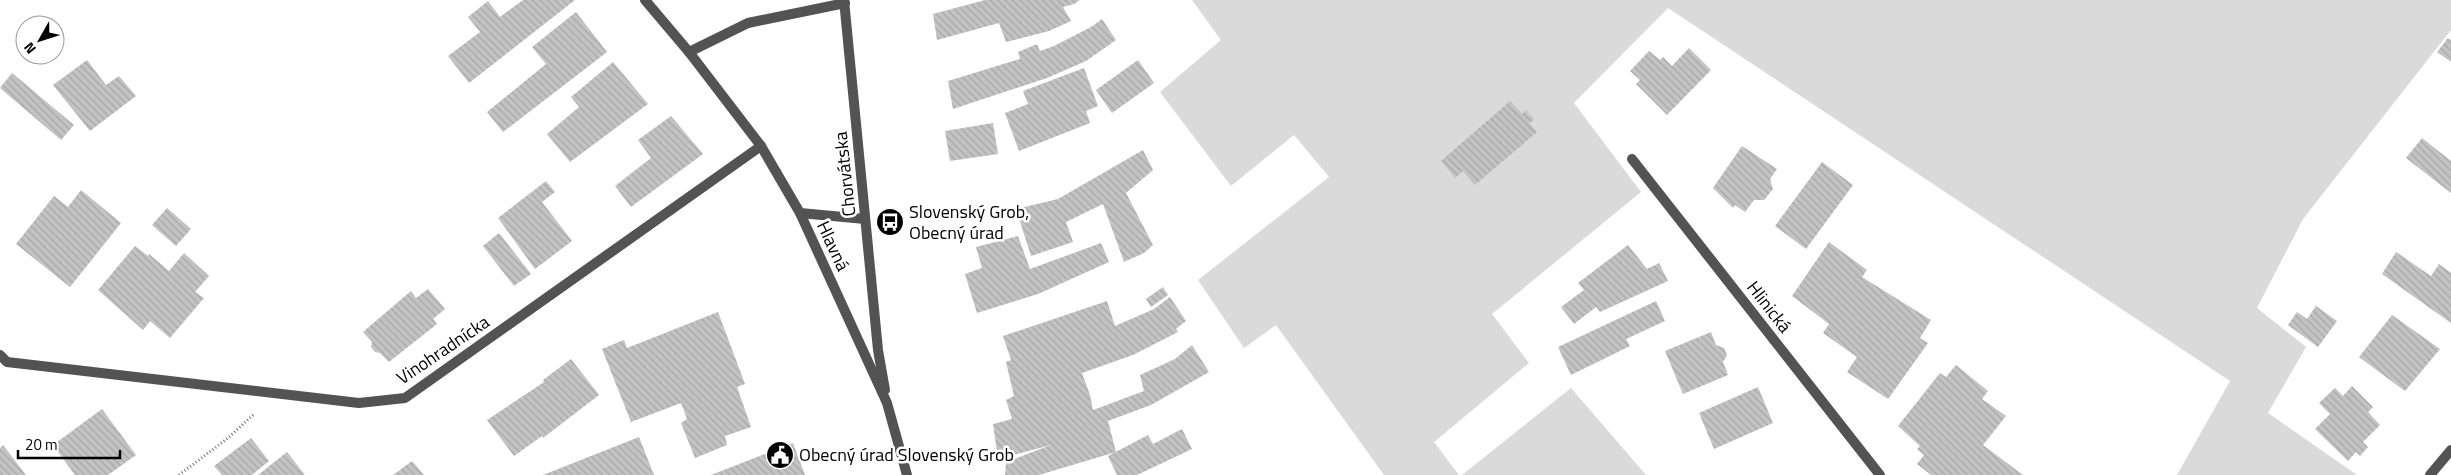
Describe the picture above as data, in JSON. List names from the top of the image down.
{
  "streets": {
    "street": [
      "Chorvátska",
      "Hlavná",
      "Hlinická",
      "Vinohradnícka"
    ]
  },
  "crossings": [
    ["Chorvátska", "Hlavná"],
    ["Hlavná", "Vinohradnícka"]
  ],
  "places": {
    "bus stop": ["Slovenský Grob, Obecný úrad"],
    "public building": ["Obecný úrad Slovenský Grob"]
  },
  "scale_bar": "20 m",
  "north": "bottom left"
}
